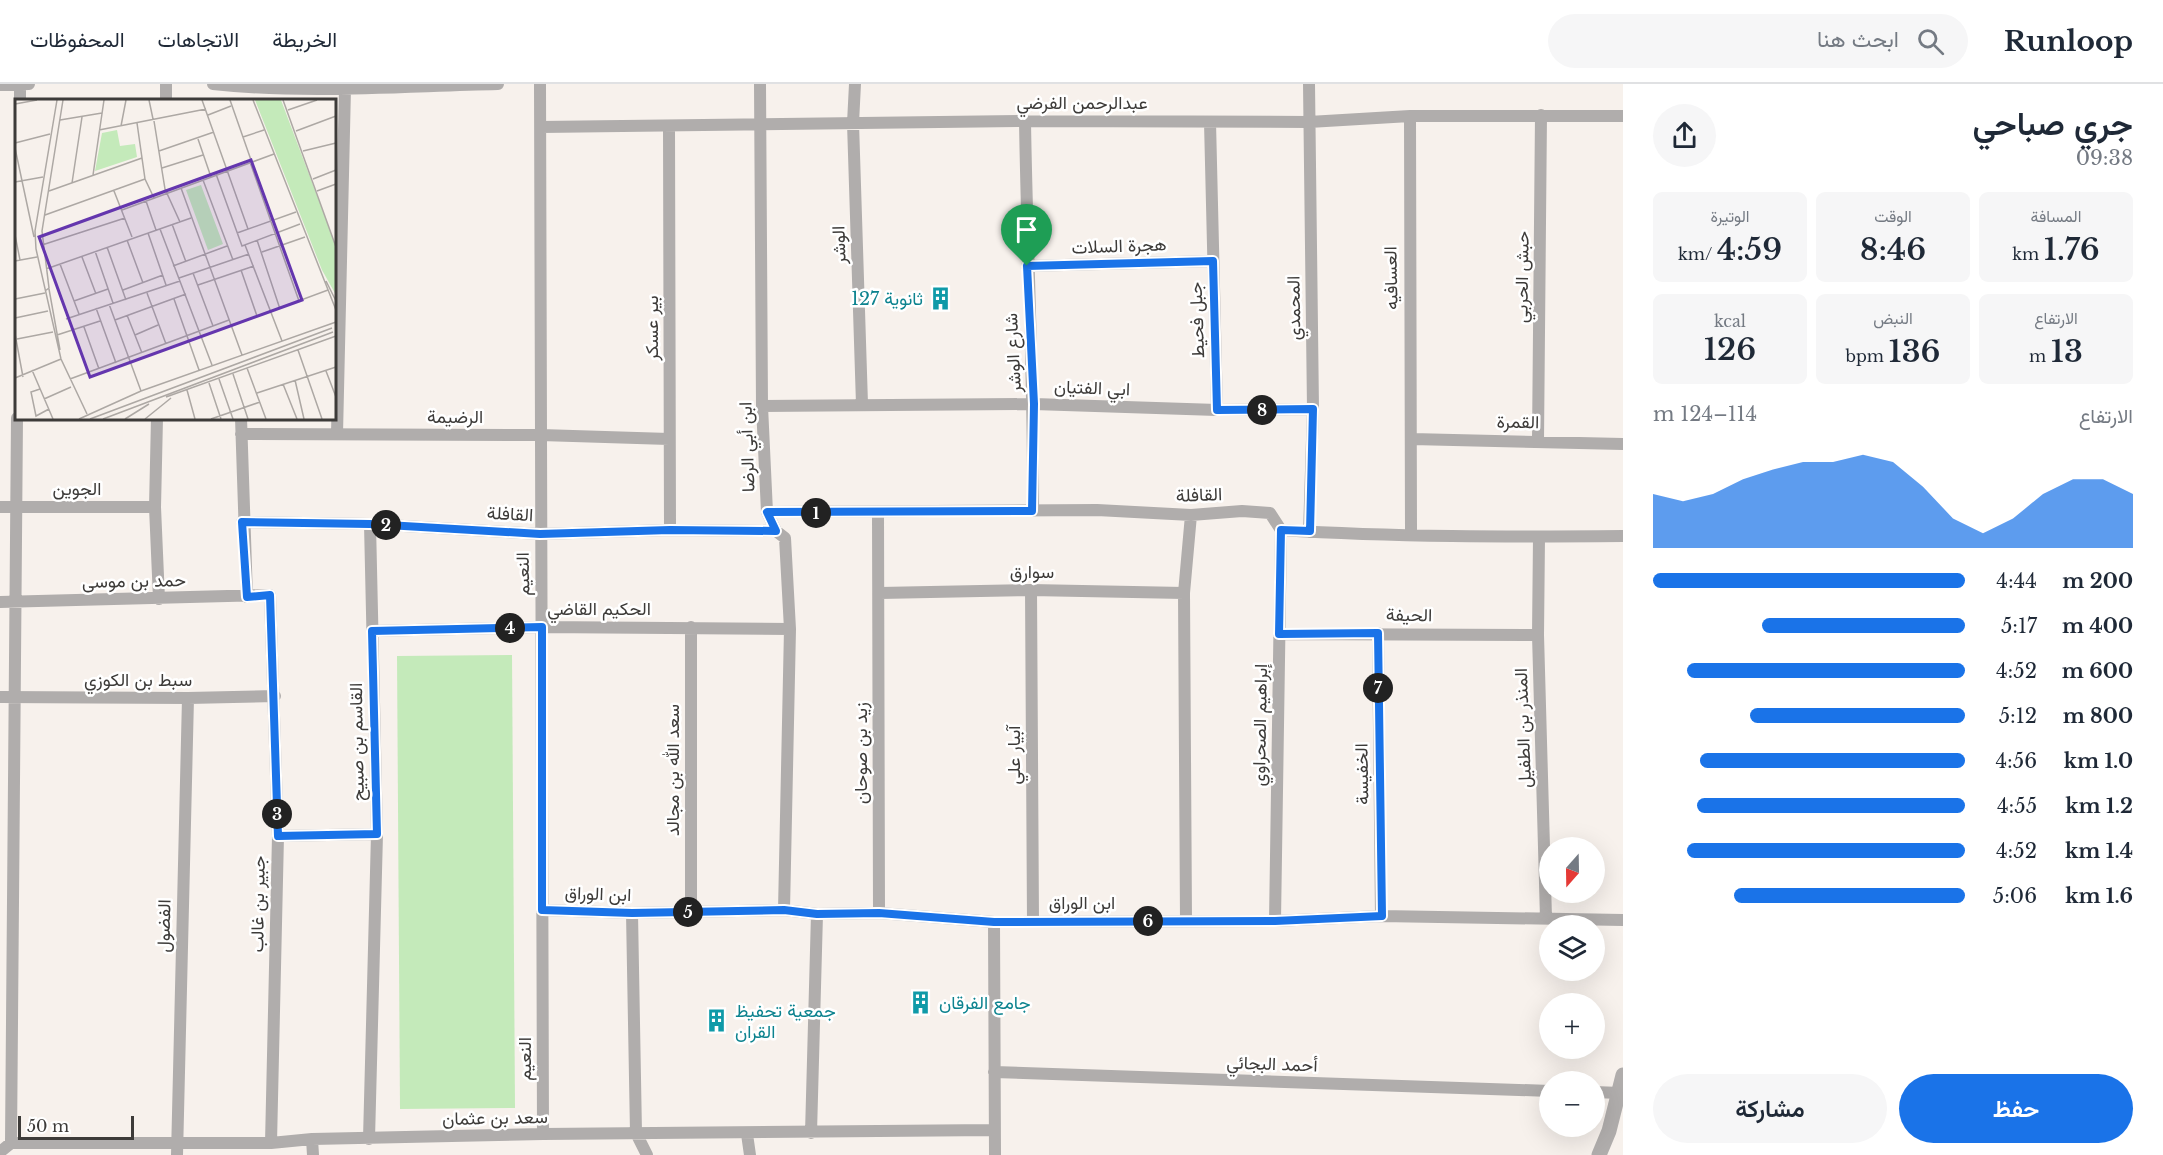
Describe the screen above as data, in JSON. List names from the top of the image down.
{
  "streets": {
    "street": [
      "عبدالرحمن الفرضي",
      "الوشر",
      "هجرة السلات",
      "حبش الحربي",
      "العسافيه",
      "المحمدي",
      "جبل فحيط",
      "بير عسكر",
      "شارع الوشر",
      "ابي الفتيان",
      "الرضيمة",
      "القمرة",
      "ابن أبي الرضا",
      "الجوين",
      "القافلة",
      "سوارق",
      "النعيم",
      "حمد بن موسى",
      "الحكيم القاضي",
      "الحيفة",
      "سبط بن الكوزي",
      "إبراهيم الصحراوي",
      "المنذر بن الطفيل",
      "القاسم بن صبيح",
      "زيد بن صوحان",
      "آبيار علي",
      "سعد الله بن مجالد",
      "الخفيسة",
      "ابن الوراق",
      "جبير بن غالب",
      "الفضول",
      "أحمد البجائي",
      "سعد بن عثمان"
    ]
  },
  "crossings": [
    ["عبدالرحمن الفرضي", "الوشر"],
    ["عبدالرحمن الفرضي", "حبش الحربي"],
    ["عبدالرحمن الفرضي", "العسافيه"],
    ["عبدالرحمن الفرضي", "المحمدي"],
    ["عبدالرحمن الفرضي", "جبل فحيط"],
    ["عبدالرحمن الفرضي", "بير عسكر"],
    ["عبدالرحمن الفرضي", "شارع الوشر"],
    ["عبدالرحمن الفرضي", "ابن أبي الرضا"],
    ["عبدالرحمن الفرضي", "النعيم"],
    ["الوشر", "ابي الفتيان"],
    ["هجرة السلات", "جبل فحيط"],
    ["هجرة السلات", "شارع الوشر"],
    ["حبش الحربي", "القمرة"],
    ["العسافيه", "القمرة"],
    ["المحمدي", "ابي الفتيان"],
    ["جبل فحيط", "ابي الفتيان"],
    ["بير عسكر", "الرضيمة"],
    ["بير عسكر", "القافلة"],
    ["شارع الوشر", "ابي الفتيان"],
    ["شارع الوشر", "القافلة"],
    ["ابي الفتيان", "ابن أبي الرضا"],
    ["الرضيمة", "النعيم"],
    ["ابن أبي الرضا", "القافلة"],
    ["ابن أبي الرضا", "الحكيم القاضي"],
    ["ابن أبي الرضا", "ابن الوراق"],
    ["القافلة", "النعيم"],
    ["القافلة", "إبراهيم الصحراوي"],
    ["القافلة", "القاسم بن صبيح"],
    ["القافلة", "زيد بن صوحان"],
    ["سوارق", "زيد بن صوحان"],
    ["سوارق", "آبيار علي"],
    ["النعيم", "الحكيم القاضي"],
    ["النعيم", "ابن الوراق"],
    ["النعيم", "سعد بن عثمان"],
    ["حمد بن موسى", "جبير بن غالب"],
    ["الحكيم القاضي", "القاسم بن صبيح"],
    ["الحكيم القاضي", "سعد الله بن مجالد"],
    ["الحيفة", "إبراهيم الصحراوي"],
    ["الحيفة", "المنذر بن الطفيل"],
    ["الحيفة", "الخفيسة"],
    ["سبط بن الكوزي", "جبير بن غالب"],
    ["سبط بن الكوزي", "الفضول"],
    ["إبراهيم الصحراوي", "ابن الوراق"],
    ["القاسم بن صبيح", "سعد بن عثمان"],
    ["زيد بن صوحان", "ابن الوراق"],
    ["آبيار علي", "ابن الوراق"],
    ["سعد الله بن مجالد", "ابن الوراق"],
    ["الخفيسة", "ابن الوراق"],
    ["جبير بن غالب", "سعد بن عثمان"],
    ["الفضول", "سعد بن عثمان"]
  ],
  "places": {
    "building": ["ثانوية 127", "جامع الفرقان", "جمعية تحفيظ القران"]
  },
  "scale_bar": "50 m",
  "north": "bottom",
  "page": {
    "header": "Runloop",
    "search": "ابحث هنا",
    "nav": ["الخريطة", "الاتجاهات", "المحفوظات"],
    "heading": ["جري صباحي", "09:38"],
    "stats": [
      ["المسافة", "1.76 km"],
      ["الوقت", "8:46"],
      ["الوتيرة", "4:59 /km"],
      ["الارتفاع", "13 m"],
      ["النبض", "136 bpm"],
      ["kcal", "126"]
    ],
    "chart": ["الارتفاع", "114–124 m"],
    "pins": [
      "8",
      "1",
      "2",
      "4",
      "7",
      "3",
      "5",
      "6"
    ],
    "list": [
      {
        "name": "200 m",
        "note": "4:44"
      },
      {
        "name": "400 m",
        "note": "5:17"
      },
      {
        "name": "600 m",
        "note": "4:52"
      },
      {
        "name": "800 m",
        "note": "5:12"
      },
      {
        "name": "1.0 km",
        "note": "4:56"
      },
      {
        "name": "1.2 km",
        "note": "4:55"
      },
      {
        "name": "1.4 km",
        "note": "4:52"
      },
      {
        "name": "1.6 km",
        "note": "5:06"
      }
    ],
    "map_buttons": ["+", "−"],
    "buttons": ["حفظ", "مشاركة"],
    "scale": "50 m"
  }
}
